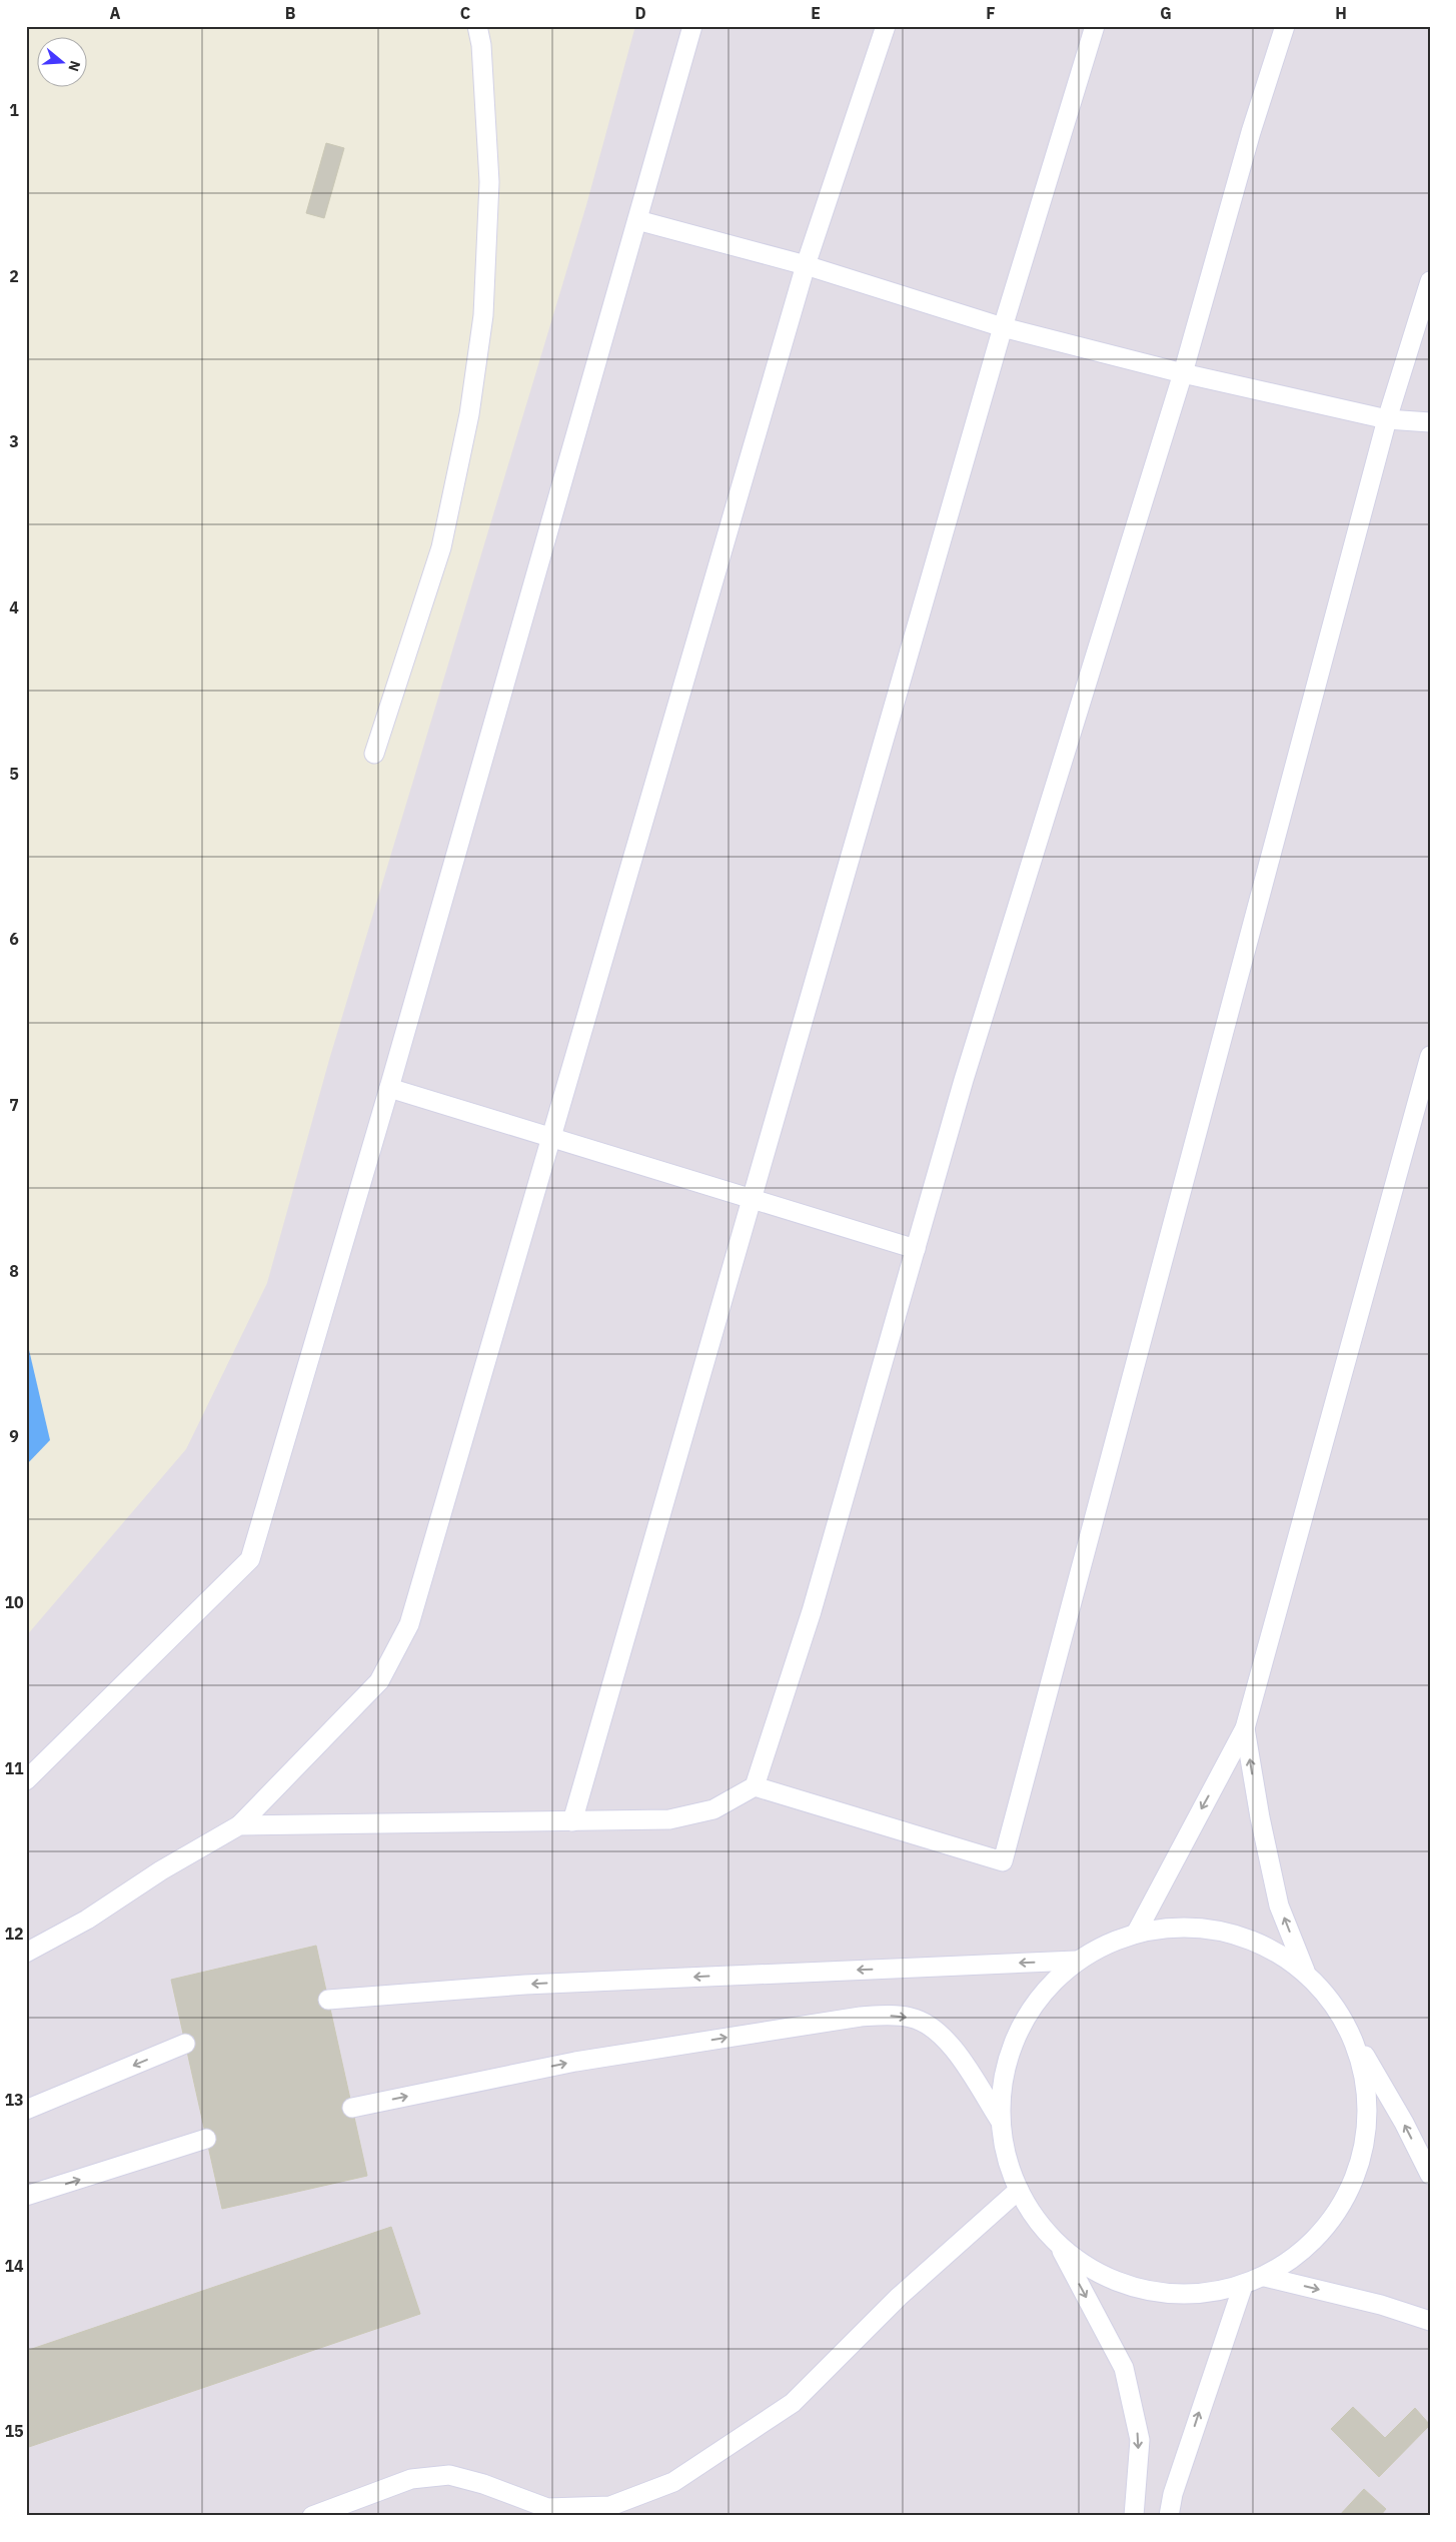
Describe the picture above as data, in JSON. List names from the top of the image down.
{
  "north": "right",
  "grid": {
    "columns": [
      "A",
      "B",
      "C",
      "D",
      "E",
      "F",
      "G",
      "H"
    ],
    "rows": [
      "1",
      "2",
      "3",
      "4",
      "5",
      "6",
      "7",
      "8",
      "9",
      "10",
      "11",
      "12",
      "13",
      "14",
      "15"
    ]
  }
}
